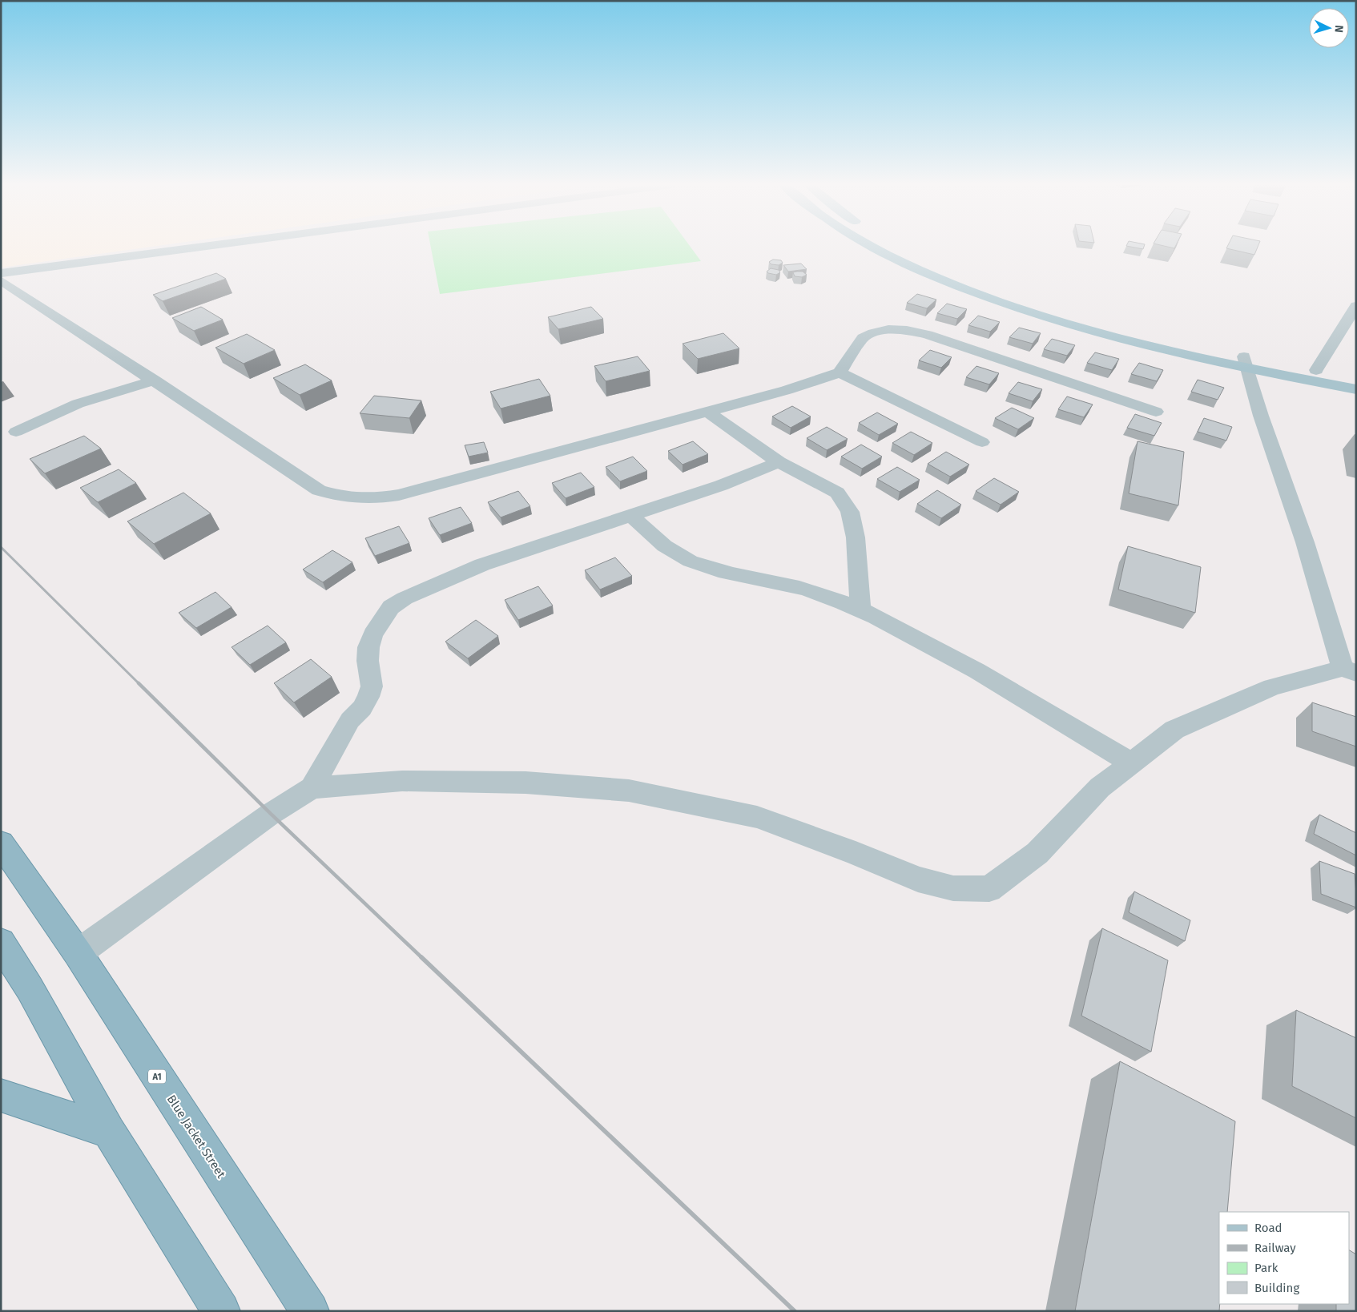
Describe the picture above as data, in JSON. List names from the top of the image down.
{
  "streets": {
    "highway": ["A1", "Blue Jacket Street"]
  },
  "legend": [
    "Road",
    "Railway",
    "Park",
    "Building"
  ],
  "north": "right"
}
